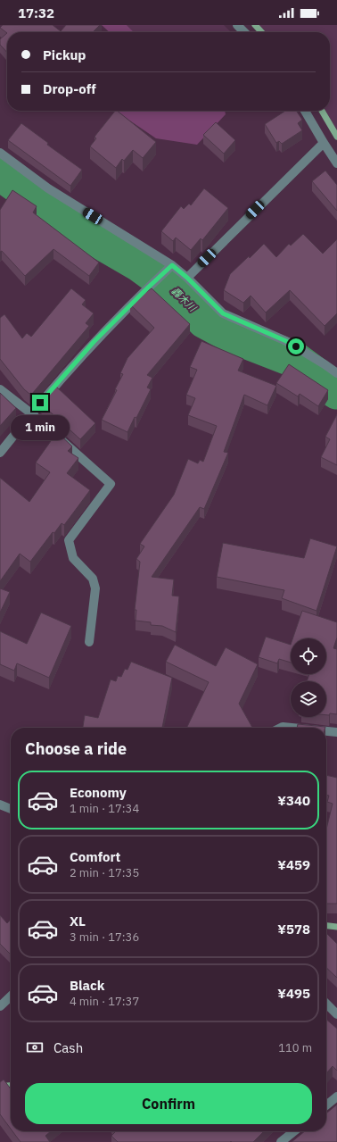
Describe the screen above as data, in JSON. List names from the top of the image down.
{
  "water": ["轟木川"],
  "page": {
    "status": "17:32",
    "banner": ["Pickup", "Drop-off"],
    "bubble": "1 min",
    "heading": "Choose a ride",
    "list": [
      {
        "name": "Economy",
        "note": "1 min · 17:34",
        "value": "¥340"
      },
      {
        "name": "Comfort",
        "note": "2 min · 17:35",
        "value": "¥459"
      },
      {
        "name": "XL",
        "note": "3 min · 17:36",
        "value": "¥578"
      },
      {
        "name": "Black",
        "note": "4 min · 17:37",
        "value": "¥495"
      }
    ],
    "pay": ["Cash", "110 m"],
    "buttons": "Confirm"
  }
}
